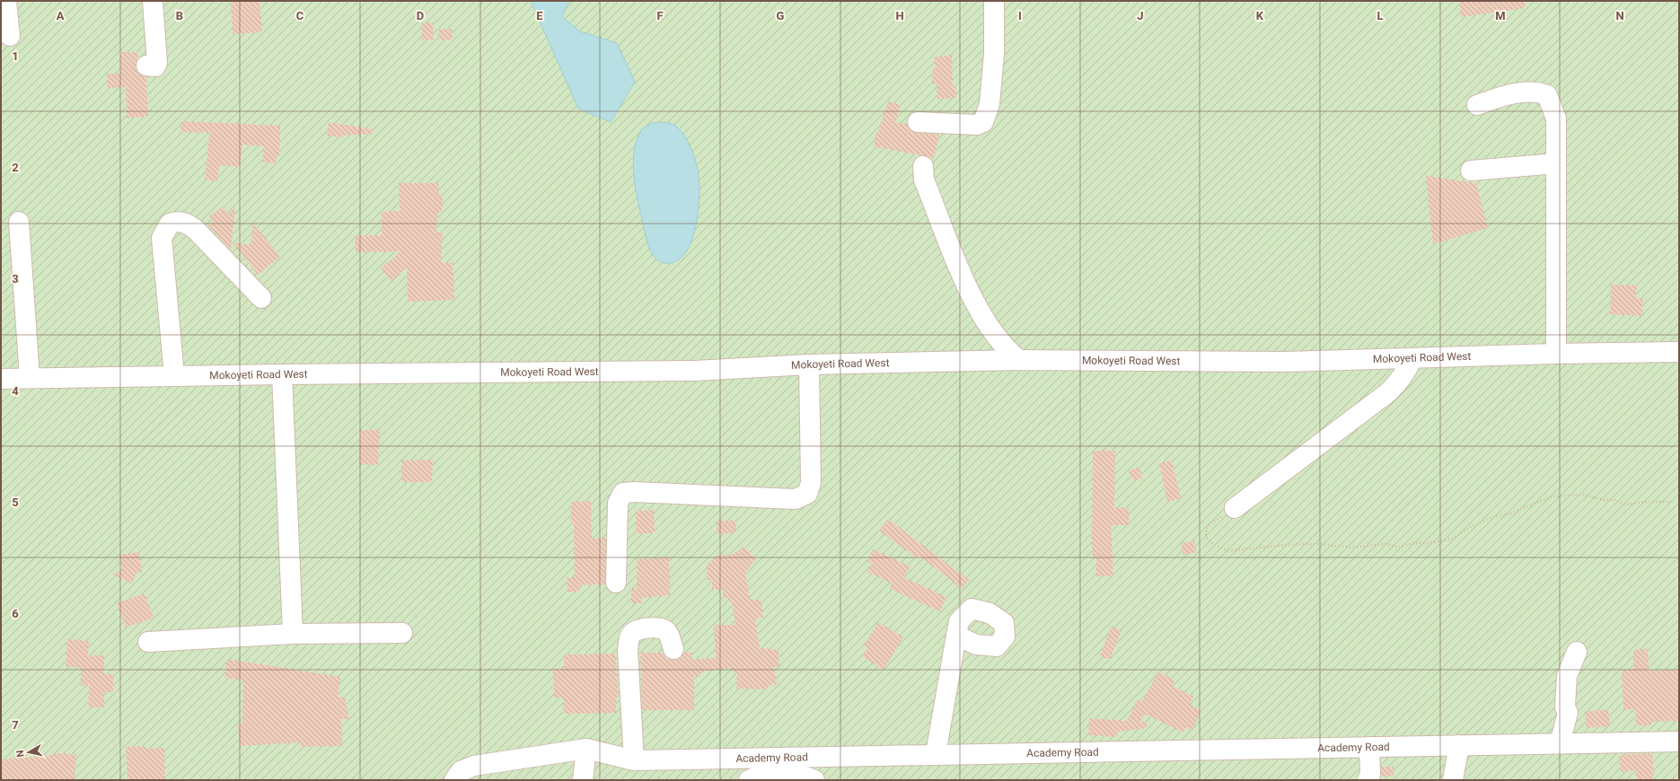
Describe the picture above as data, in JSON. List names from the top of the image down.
{
  "streets": {
    "street": ["Mokoyeti Road West", "Academy Road"]
  },
  "north": "left",
  "grid": {
    "columns": [
      "A",
      "B",
      "C",
      "D",
      "E",
      "F",
      "G",
      "H",
      "I",
      "J",
      "K",
      "L",
      "M",
      "N"
    ],
    "rows": [
      "1",
      "2",
      "3",
      "4",
      "5",
      "6",
      "7"
    ]
  }
}
